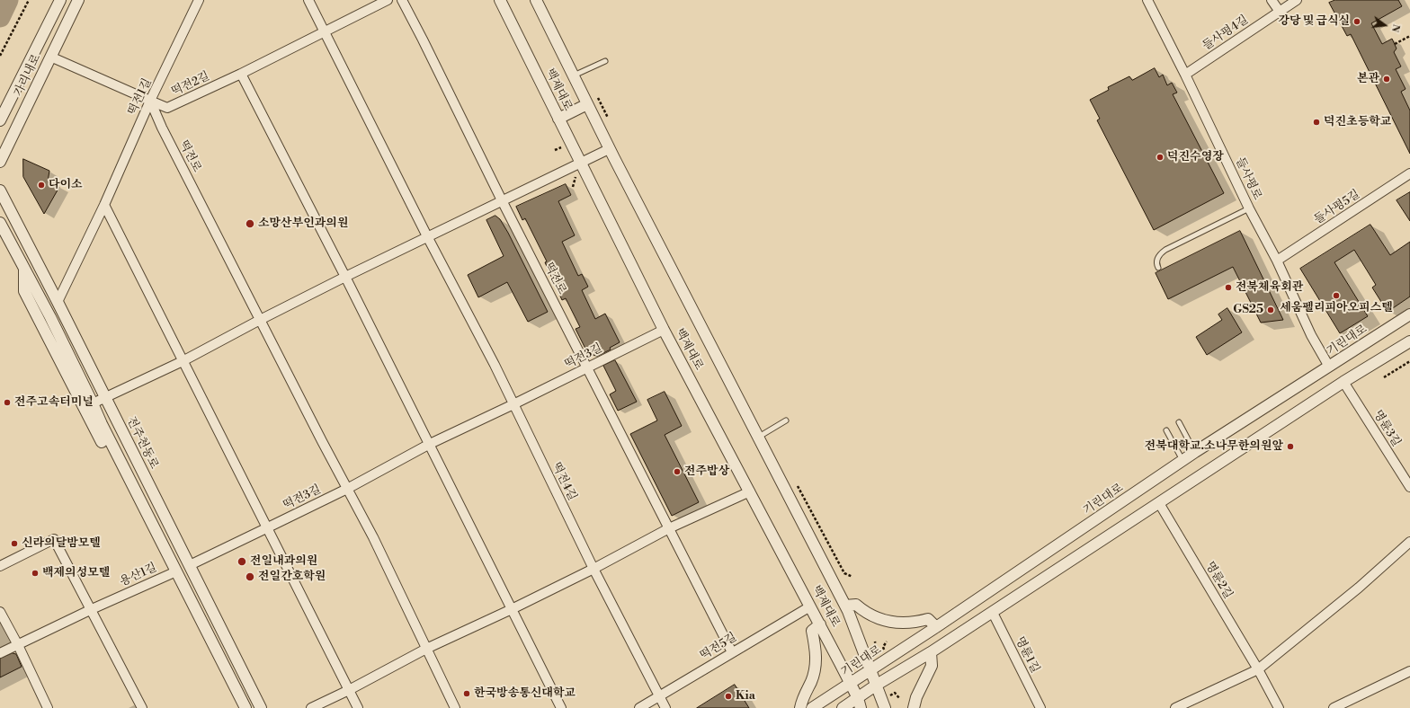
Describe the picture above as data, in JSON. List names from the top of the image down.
{
  "streets": {
    "street": [
      "들사평4길",
      "가리내로",
      "떡전2길",
      "백제대로",
      "떡전1길",
      "떡전로",
      "들사평로",
      "들사평5길",
      "기린대로",
      "떡전3길",
      "명륜3길",
      "전주천동로",
      "떡전4길",
      "용산1길",
      "명륜2길",
      "떡전5길",
      "명륜1길"
    ]
  },
  "crossings": [
    ["들사평4길", "들사평로"],
    ["떡전2길", "떡전1길"],
    ["떡전2길", "떡전로"],
    ["백제대로", "기린대로"],
    ["백제대로", "떡전3길"],
    ["백제대로", "떡전5길"],
    ["떡전1길", "떡전로"],
    ["떡전1길", "전주천동로"],
    ["떡전로", "떡전3길"],
    ["들사평로", "들사평5길"],
    ["들사평로", "기린대로"],
    ["떡전3길", "전주천동로"],
    ["떡전3길", "떡전4길"],
    ["떡전4길", "떡전5길"]
  ],
  "places": [
    "강당 및 급식실",
    "본관",
    "덕진초등학교",
    "덕진수영장",
    "다이소",
    "소망산부인과의원",
    "전북체육회관",
    "세움펠리피아오피스텔",
    "GS25",
    "전주고속터미널",
    "전북대학교.소나무한의원앞",
    "전주밥상",
    "신라의달밤모텔",
    "전일내과의원",
    "백제의성모텔",
    "전일간호학원",
    "한국방송통신대학교",
    "Kia"
  ],
  "north": "right"
}
